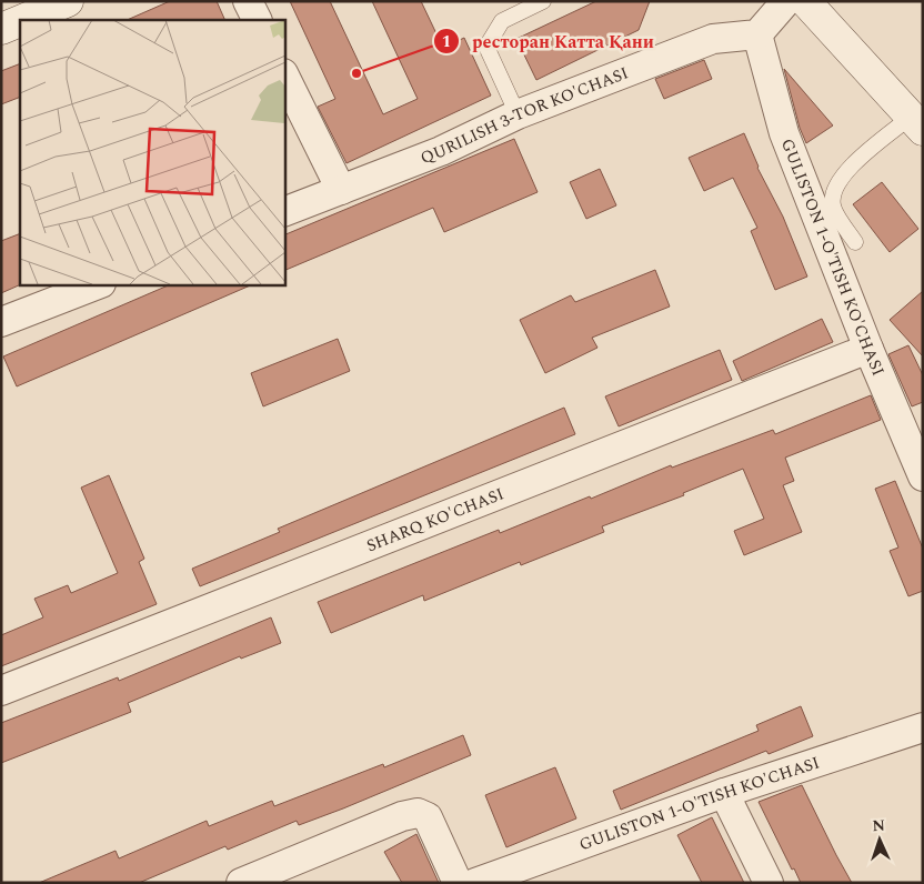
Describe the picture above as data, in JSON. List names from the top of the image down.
{
  "streets": {
    "street": ["QURILISH 3-TOR KO'CHASI", "GULISTON 1-O'TISH KO'CHASI", "SHARQ KO'CHASI"]
  },
  "crossings": [
    ["QURILISH 3-TOR KO'CHASI", "GULISTON 1-O'TISH KO'CHASI"],
    ["GULISTON 1-O'TISH KO'CHASI", "SHARQ KO'CHASI"]
  ],
  "places": ["ресторан Катта Қани"],
  "north": "top"
}
